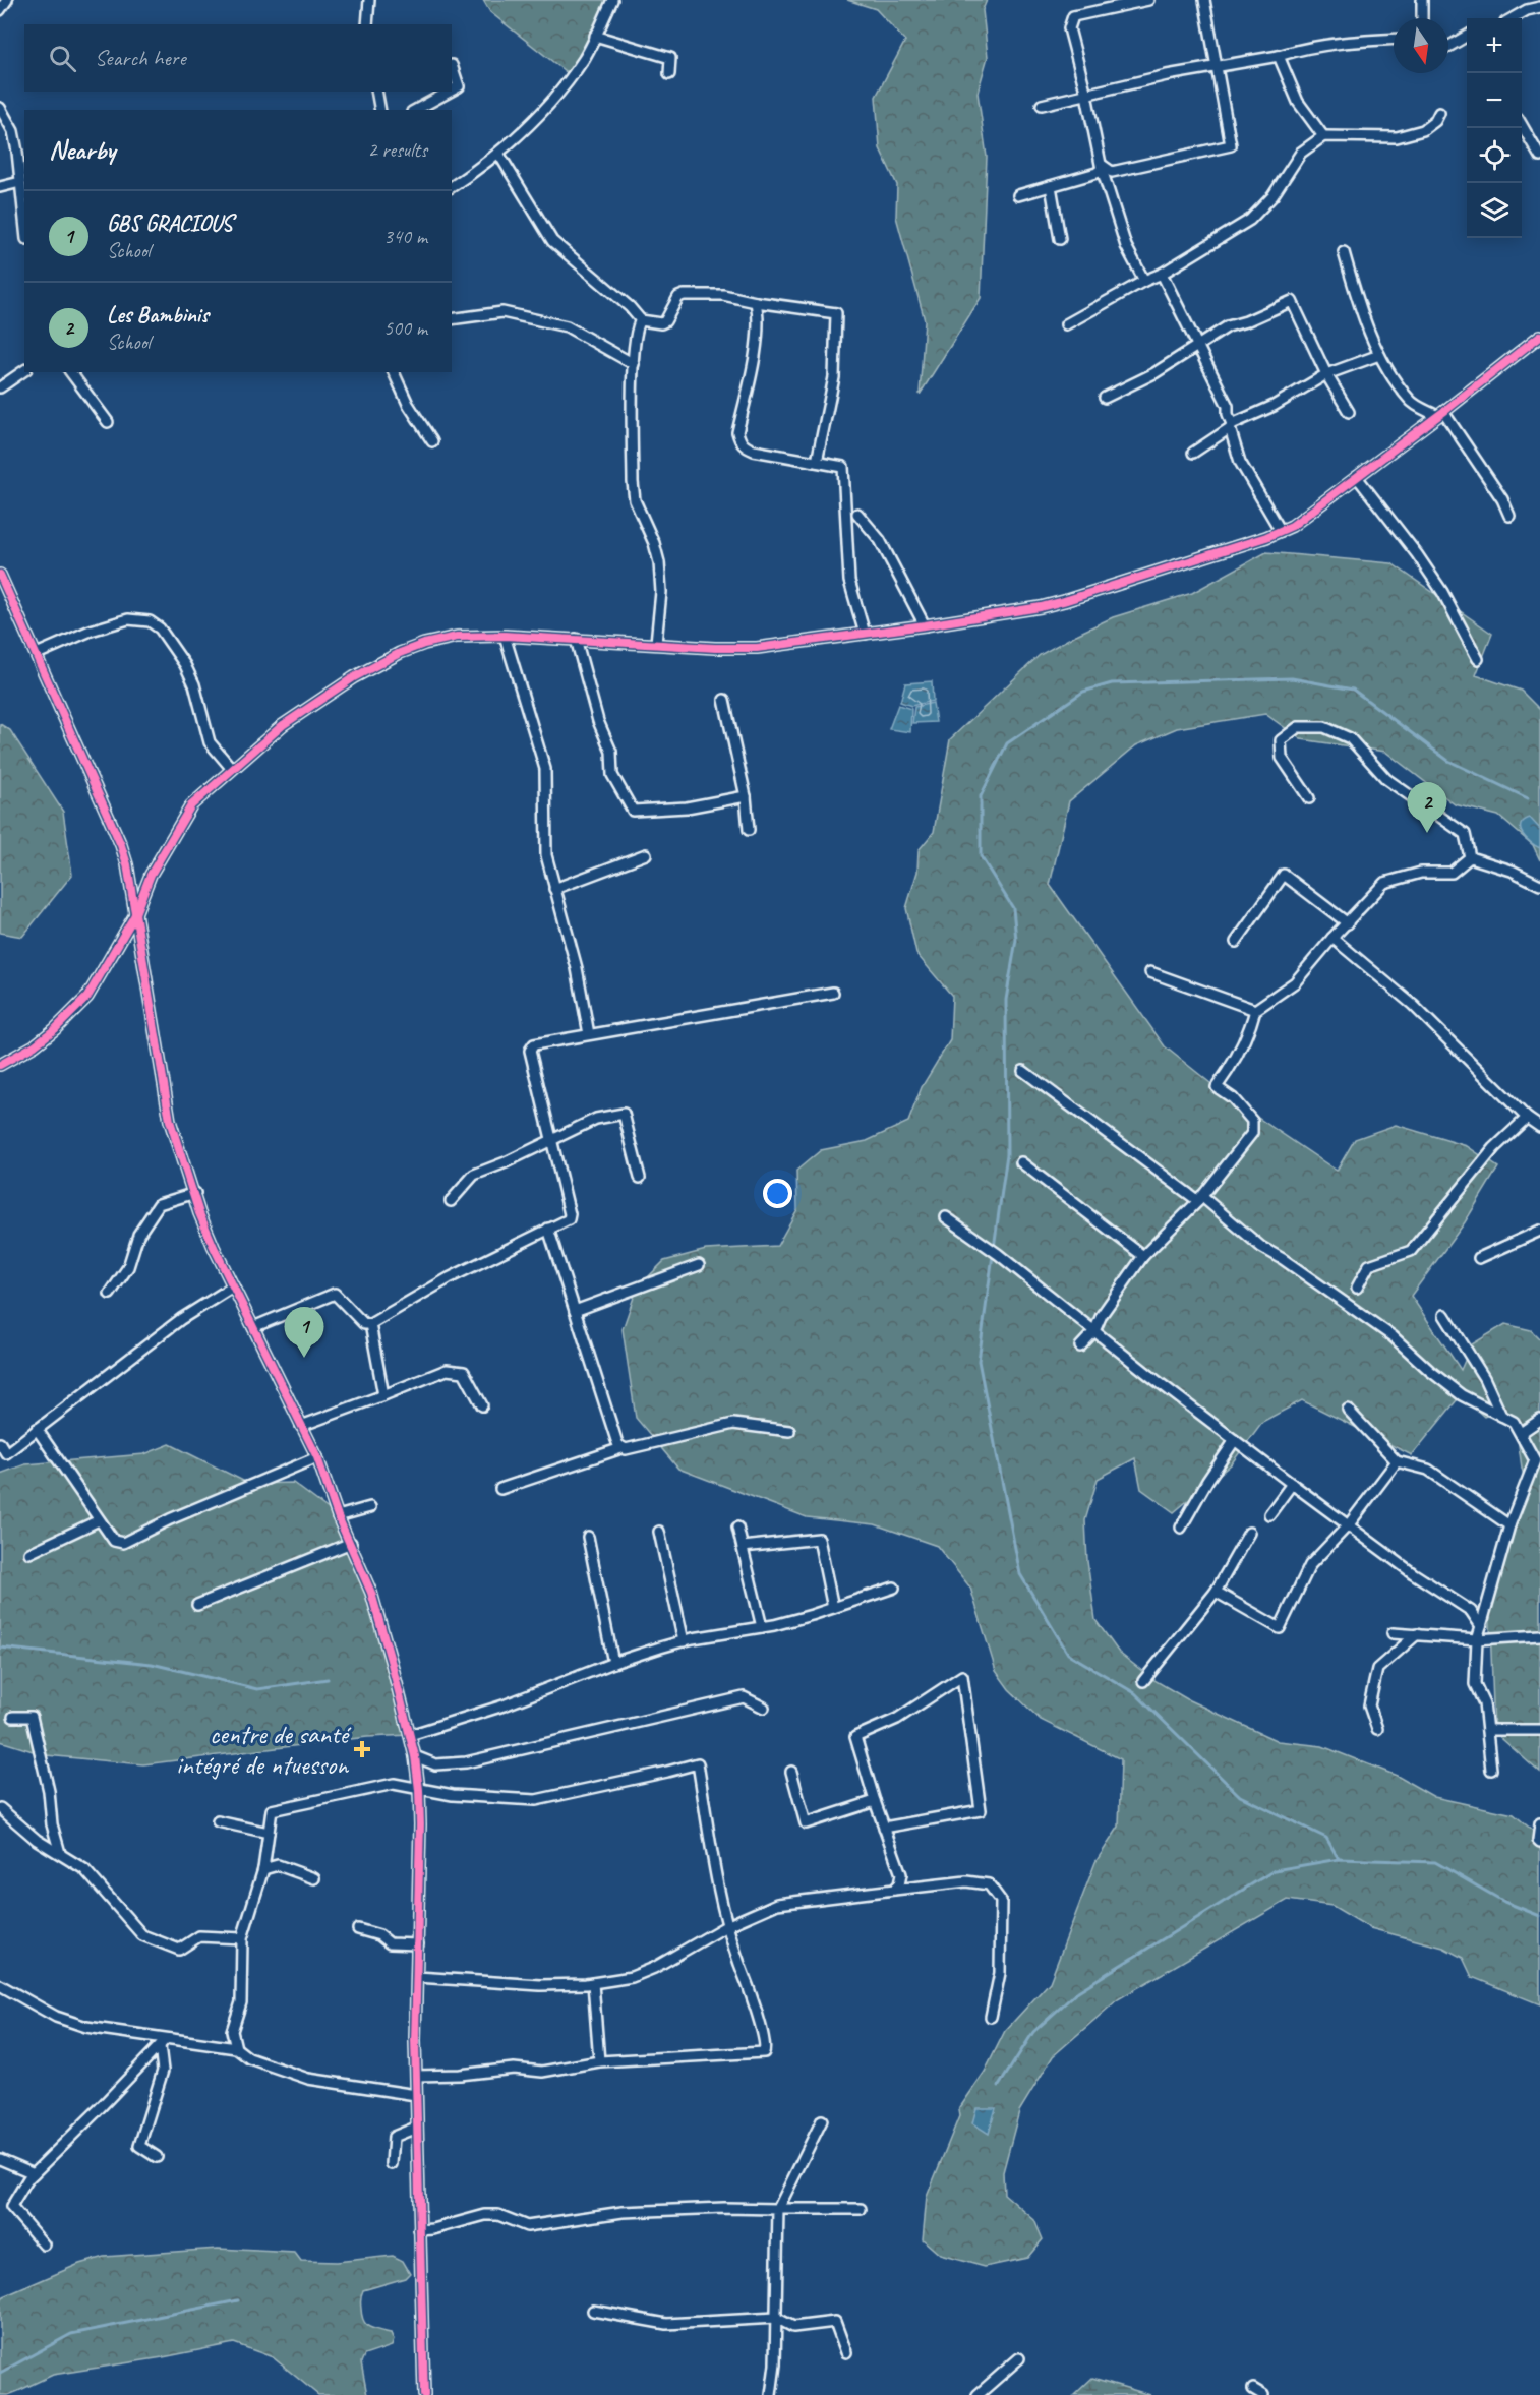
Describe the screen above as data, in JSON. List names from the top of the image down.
{
  "places": {
    "health": ["centre de santé intégré de ntuesson"]
  },
  "north": "bottom",
  "page": {
    "map_buttons": ["+", "−"],
    "search": "Search here",
    "heading": ["Nearby", "2 results"],
    "list": [
      {
        "mark": "1",
        "name": "GBS GRACIOUS",
        "note": "School",
        "value": "340 m"
      },
      {
        "mark": "2",
        "name": "Les Bambinis",
        "note": "School",
        "value": "500 m"
      }
    ],
    "pins": ["2", "1"]
  }
}
